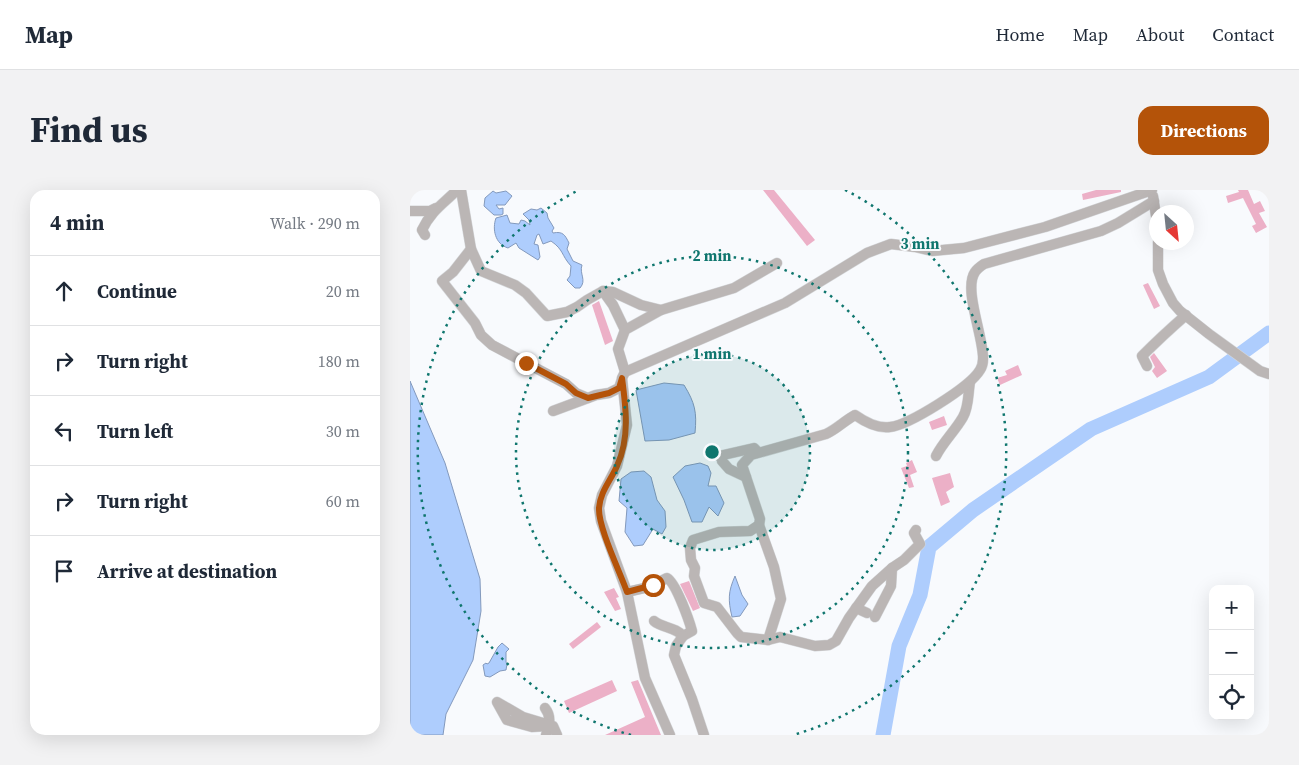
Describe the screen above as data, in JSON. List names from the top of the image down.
{
  "north": "bottom right",
  "page": {
    "header": "Map",
    "nav": [
      "Home",
      "Map",
      "About",
      "Contact"
    ],
    "title": "Find us",
    "buttons": "Directions",
    "heading": ["4 min", "Walk · 290 m"],
    "list": [
      ["Continue", "20 m"],
      ["Turn right", "180 m"],
      ["Turn left", "30 m"],
      ["Turn right", "60 m"],
      "Arrive at destination"
    ],
    "map_buttons": ["+", "−"]
  },
  "rings": ["3 min", "2 min", "1 min"]
}
